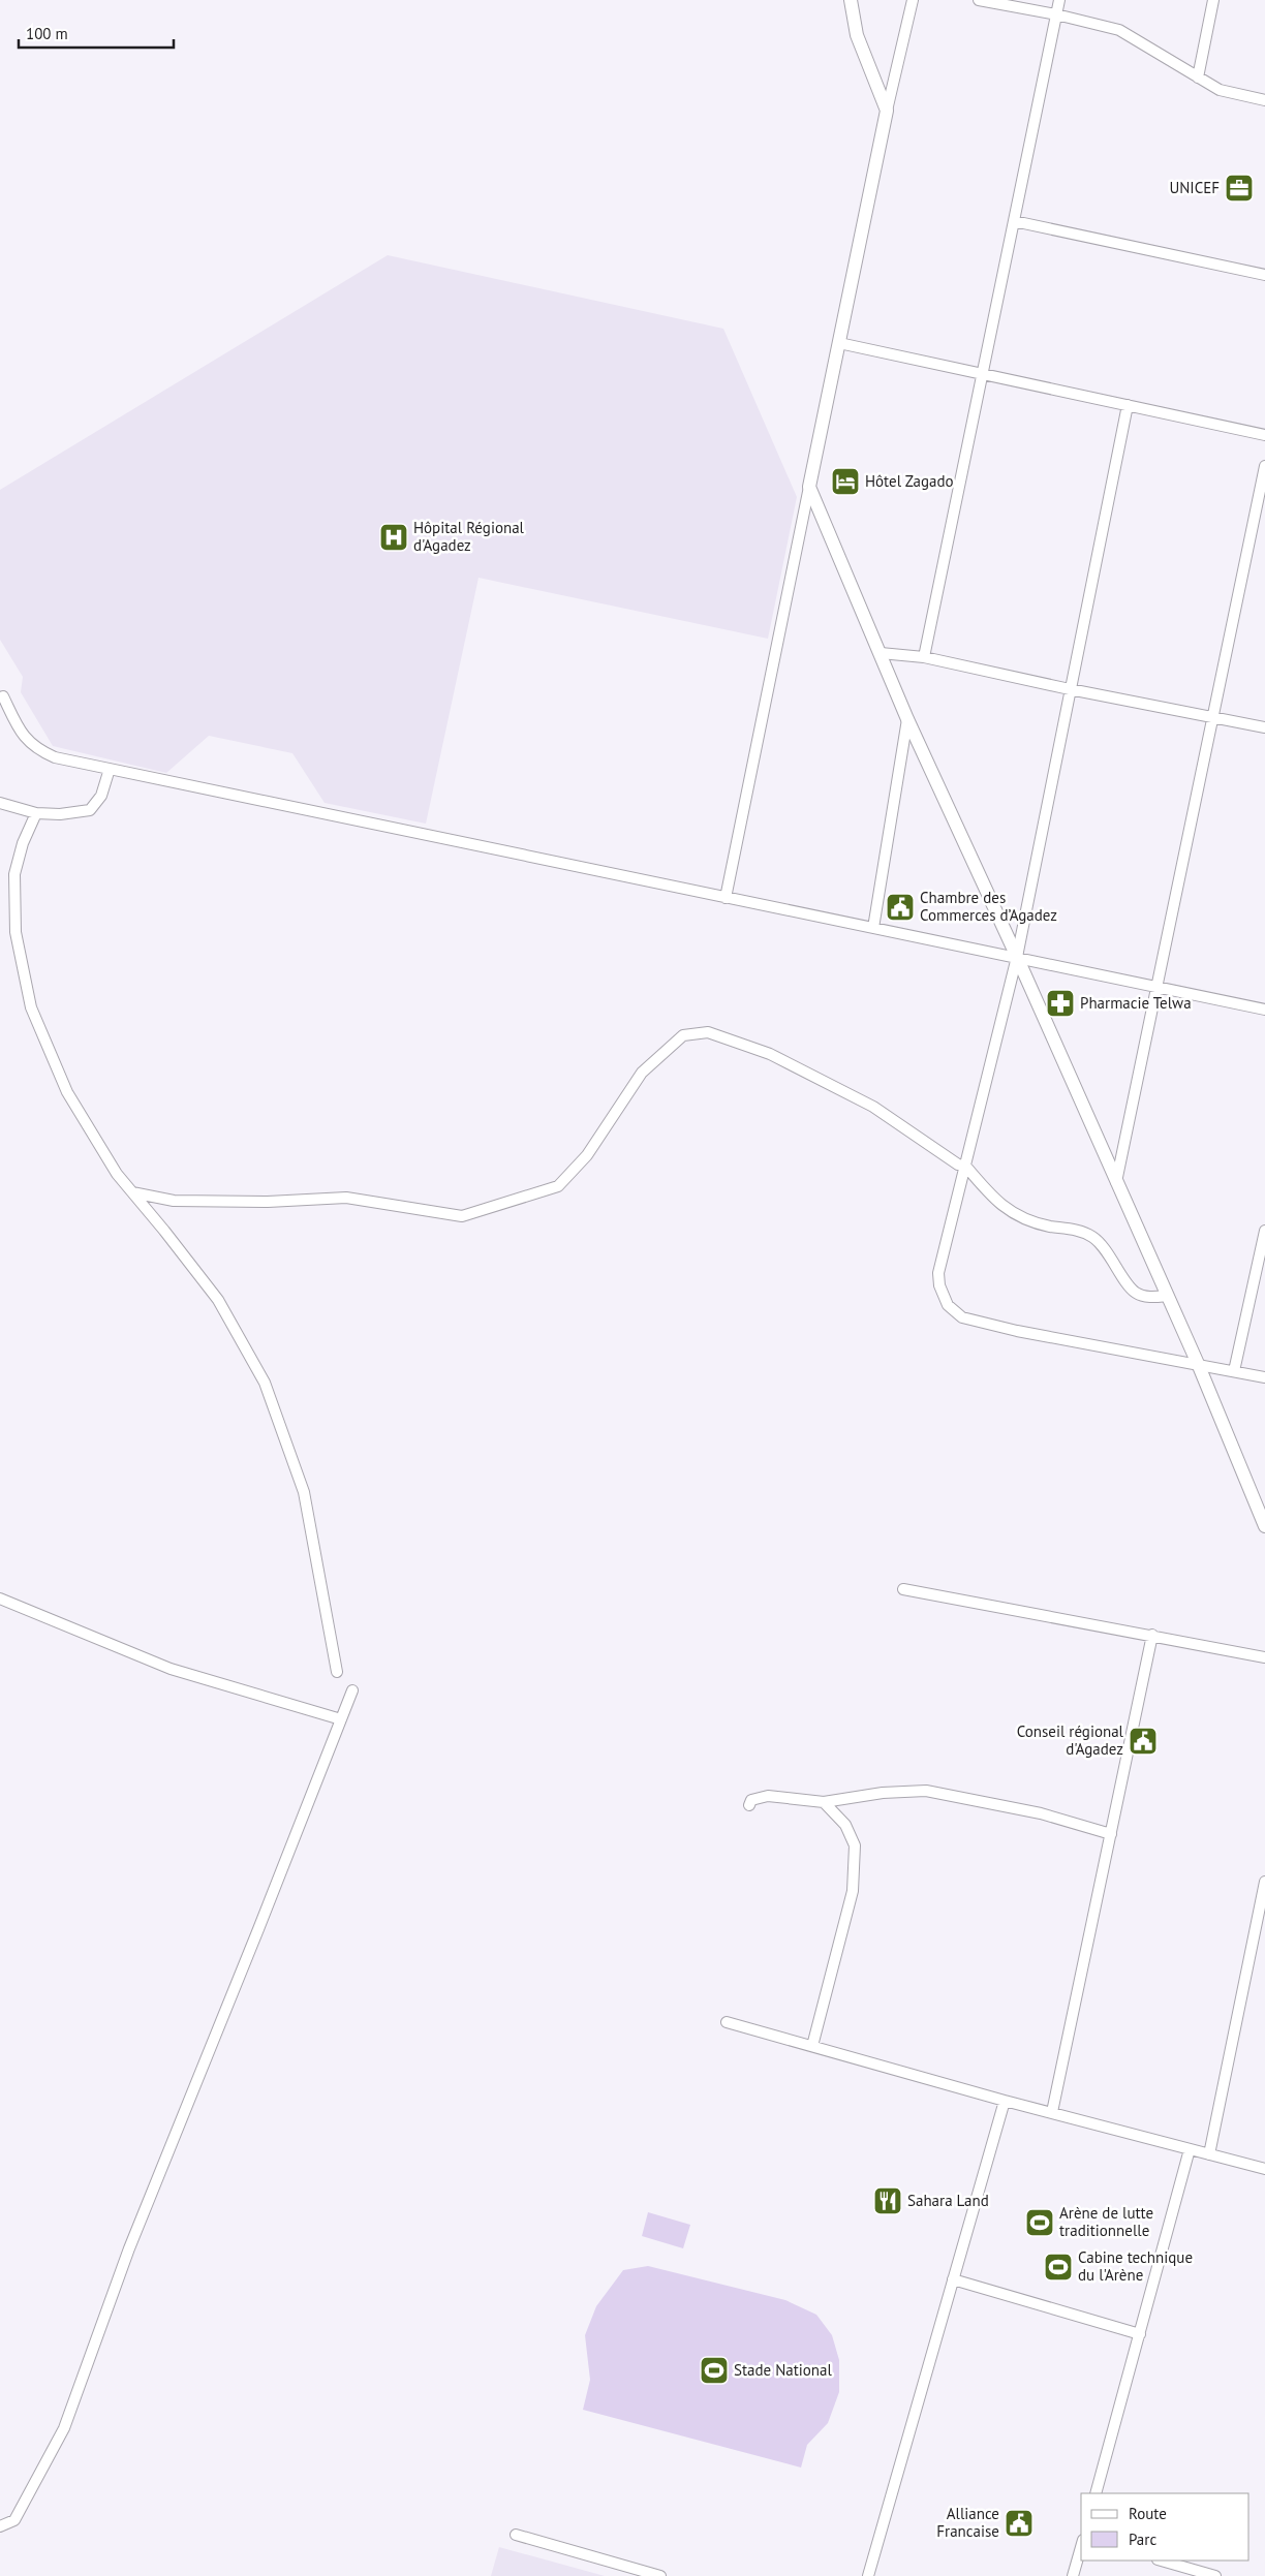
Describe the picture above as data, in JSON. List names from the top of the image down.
{
  "places": {
    "office": ["UNICEF"],
    "hotel": ["Hôtel Zagado"],
    "hospital": ["Hôpital Régional d'Agadez"],
    "public building": ["Chambre des Commerces d’Agadez", "Conseil régional d'Agadez", "Alliance Francaise"],
    "pharmacy": ["Pharmacie Telwa"],
    "restaurant": ["Sahara Land"],
    "sports": ["Arène de lutte traditionnelle", "Cabine technique du l'Arène", "Stade National"]
  },
  "legend": ["Route", "Parc"],
  "scale_bar": "100 m"
}
